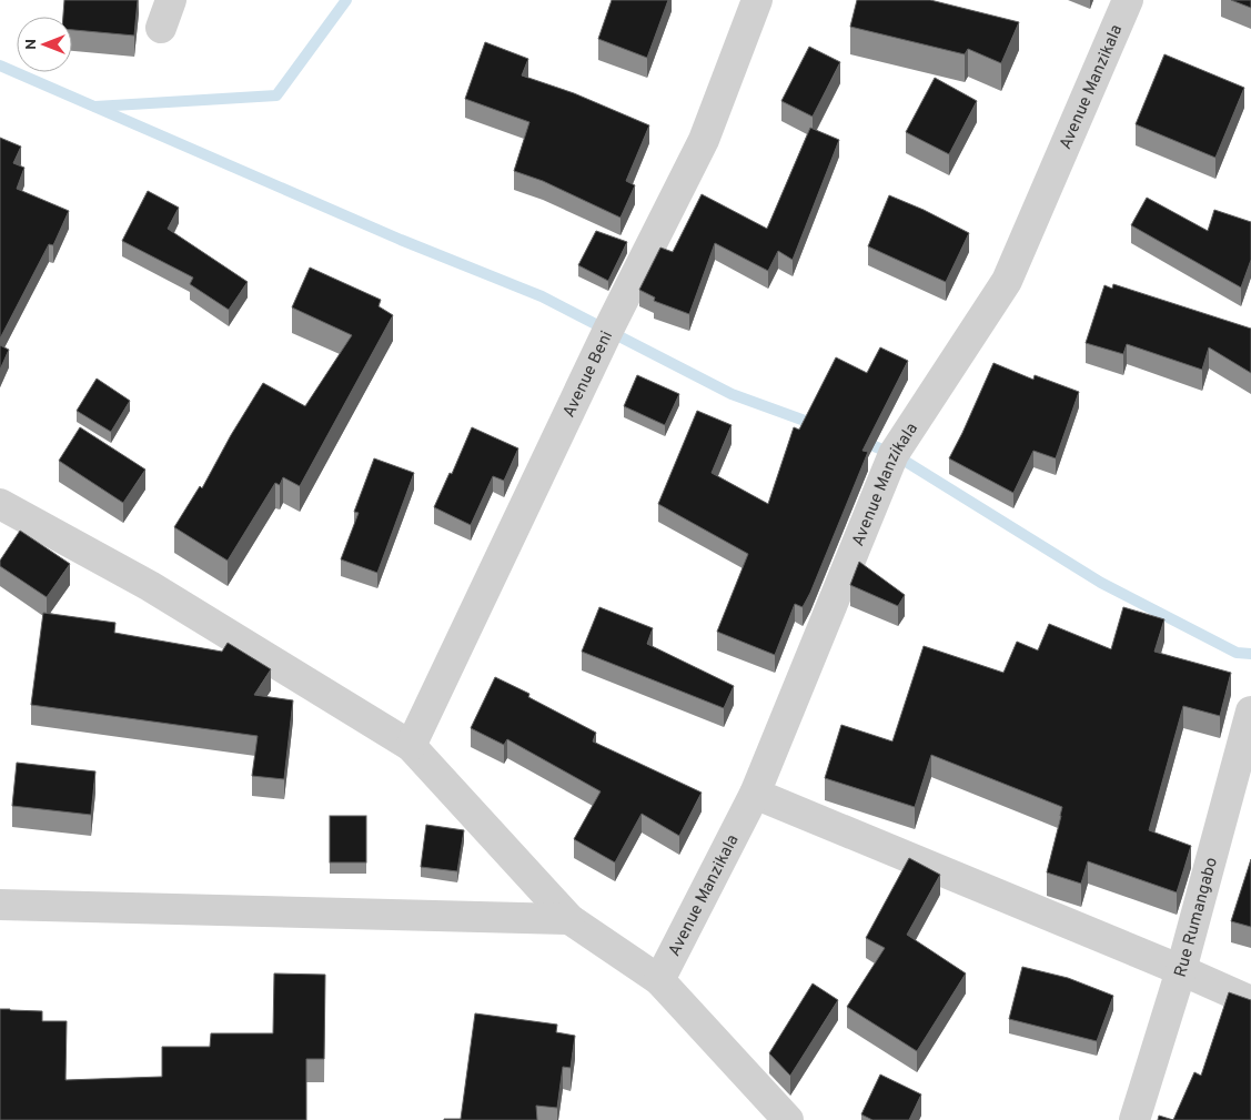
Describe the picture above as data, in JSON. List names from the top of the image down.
{
  "streets": {
    "street": ["Avenue Manzikala", "Avenue Beni", "Rue Rumangabo"]
  },
  "north": "left"
}
